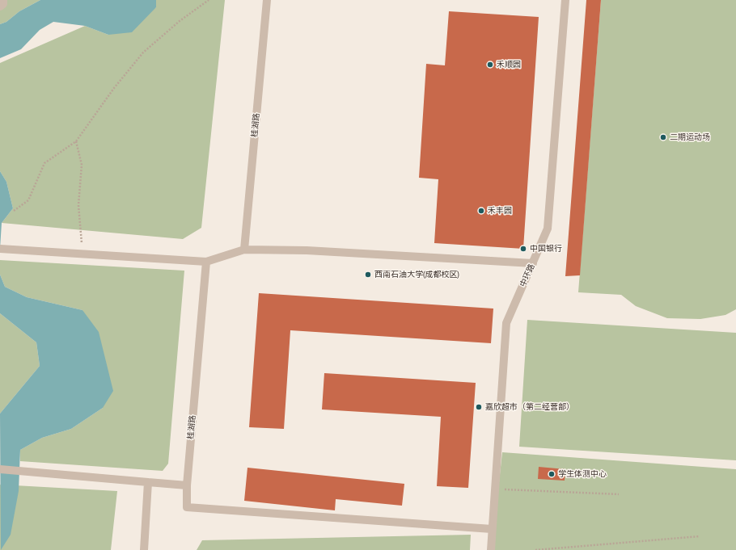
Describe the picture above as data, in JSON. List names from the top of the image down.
{
  "streets": {
    "lane": ["桂湖路", "中环路"]
  },
  "crossings": [
    ["桂湖路", "中环路"]
  ],
  "places": [
    "禾顺园",
    "二期运动场",
    "禾丰园",
    "中国银行",
    "西南石油大学(成都校区)",
    "嘉欣超市（第二经营部）",
    "学生体测中心"
  ]
}
